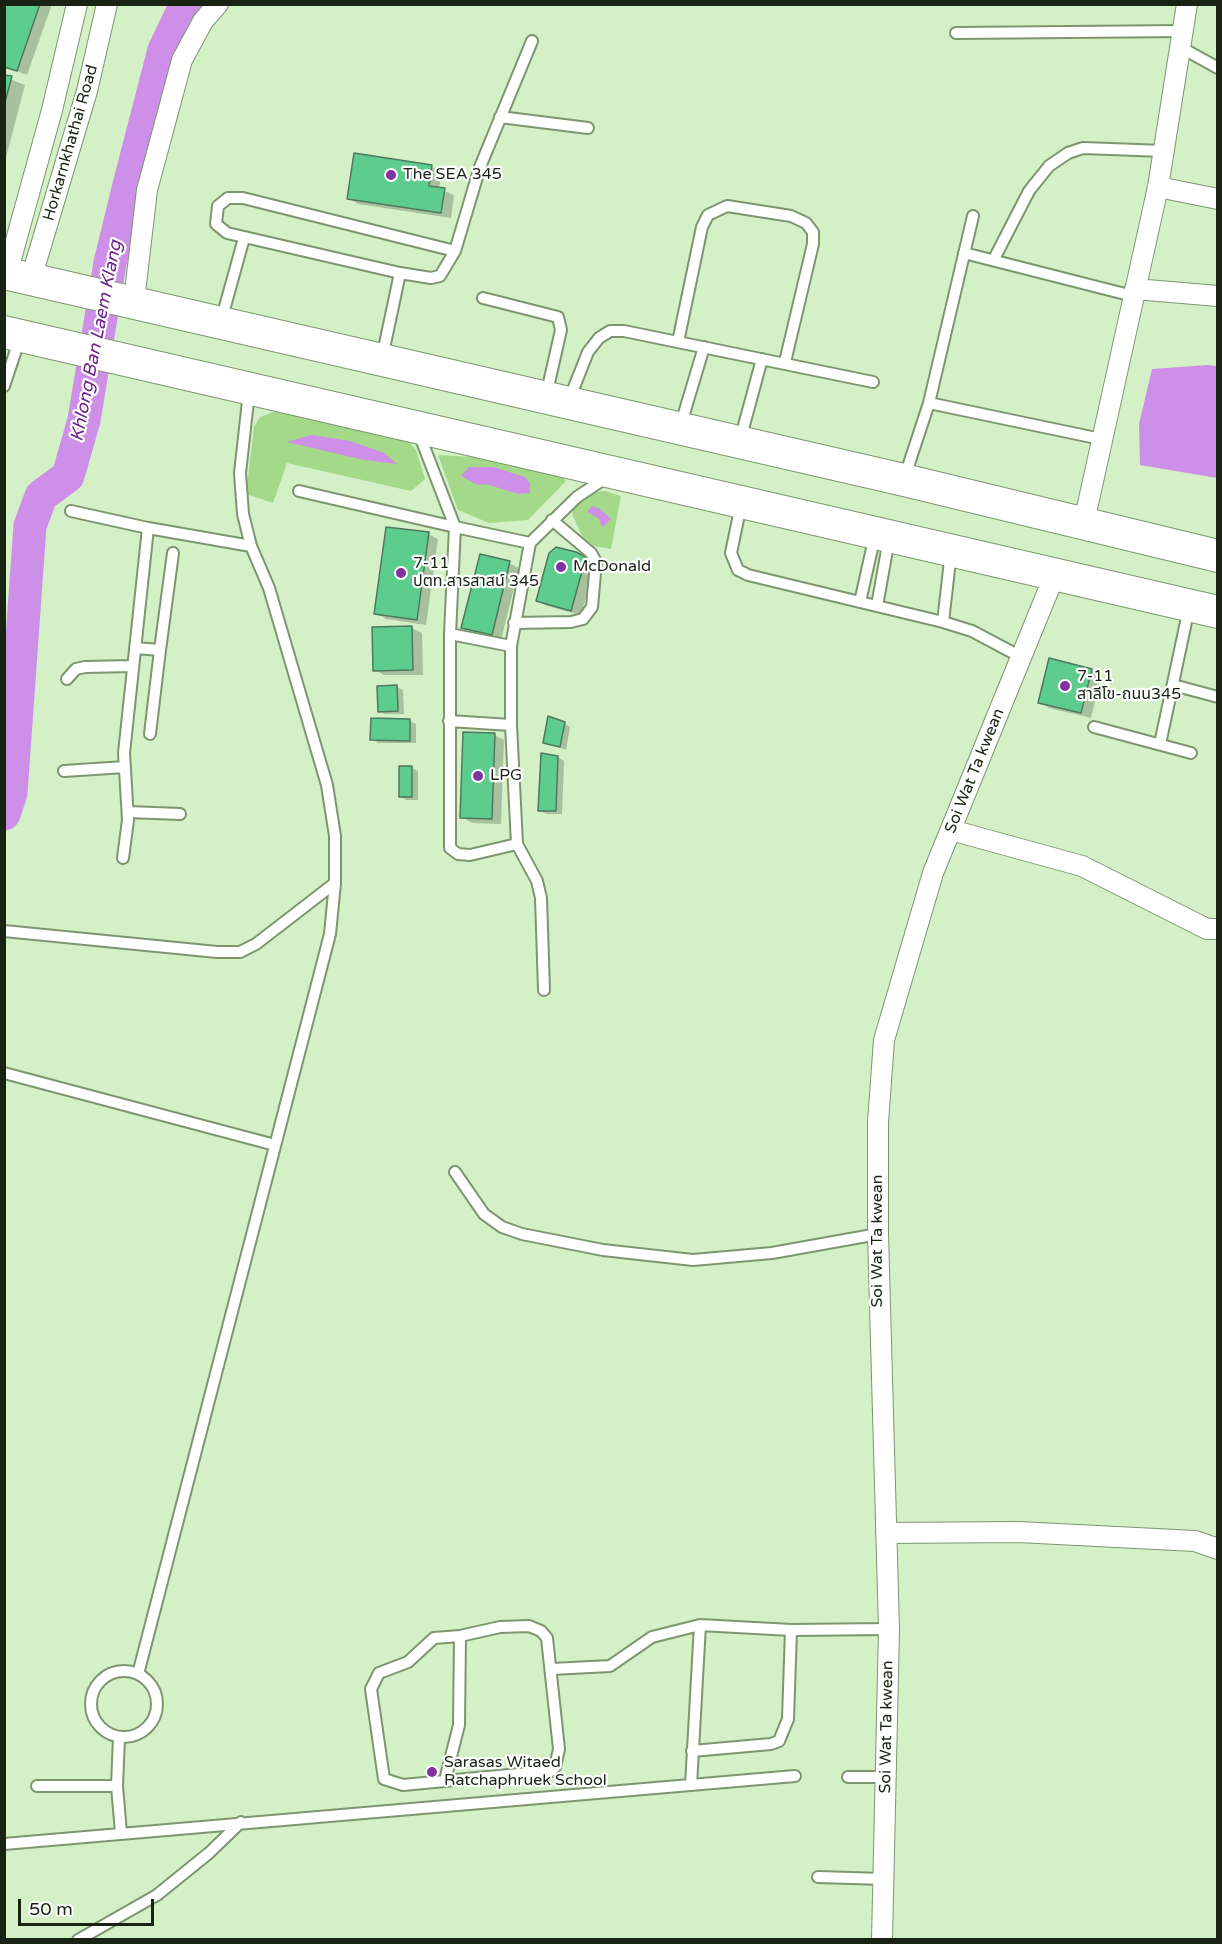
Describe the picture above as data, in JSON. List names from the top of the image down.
{
  "streets": {
    "street": ["Horkarnkhathai Road", "Soi Wat Ta kwean"]
  },
  "water": ["Khlong Ban Laem Klang"],
  "places": [
    "The SEA 345",
    "McDonald",
    "7-11 ปตท.สารสาสน์ 345",
    "7-11 สาลีโข-ถนน345",
    "LPG",
    "Sarasas Witaed Ratchaphruek School"
  ],
  "scale_bar": "50 m"
}
